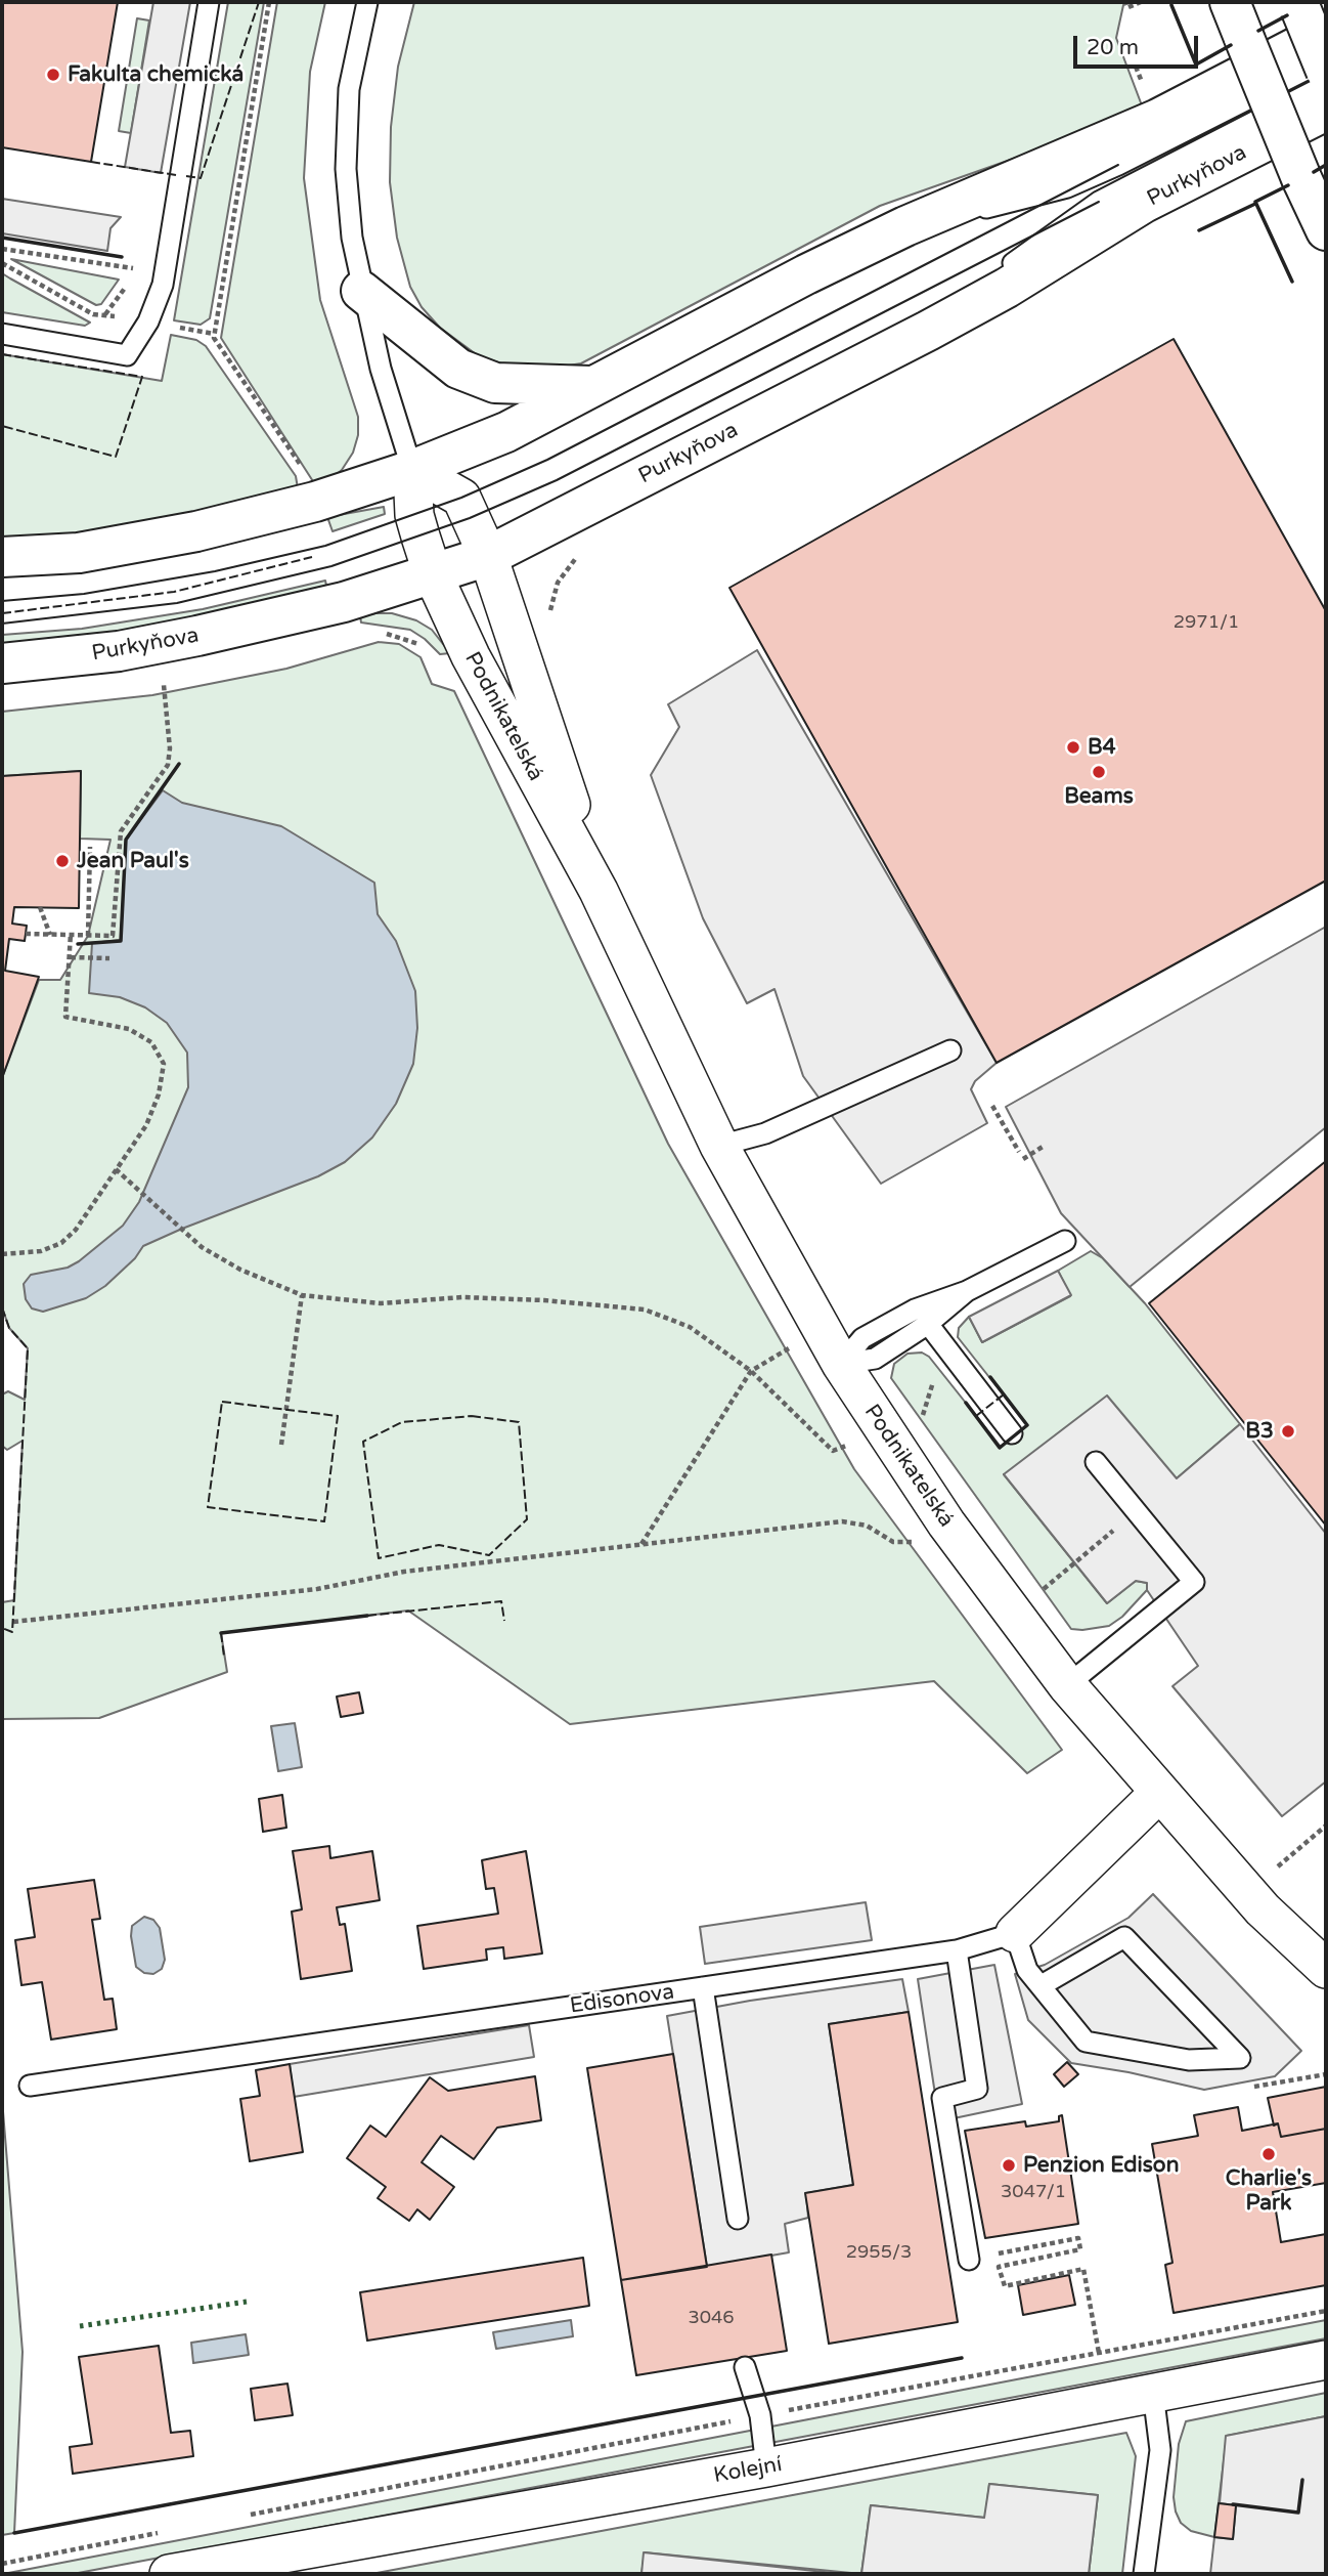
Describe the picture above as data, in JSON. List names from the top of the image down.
{
  "streets": {
    "main road": ["Purkyňova"],
    "street": ["Podnikatelská", "Edisonova", "Kolejní"]
  },
  "crossings": [
    ["Purkyňova", "Podnikatelská"],
    ["Podnikatelská", "Edisonova"]
  ],
  "places": [
    "Fakulta chemická",
    "B4",
    "Beams",
    "Jean Paul's",
    "B3",
    "Charlie's Park",
    "Penzion Edison"
  ],
  "house_numbers": [
    "2971/1",
    "3047/1",
    "2955/3",
    "3046"
  ],
  "scale_bar": "20 m"
}
